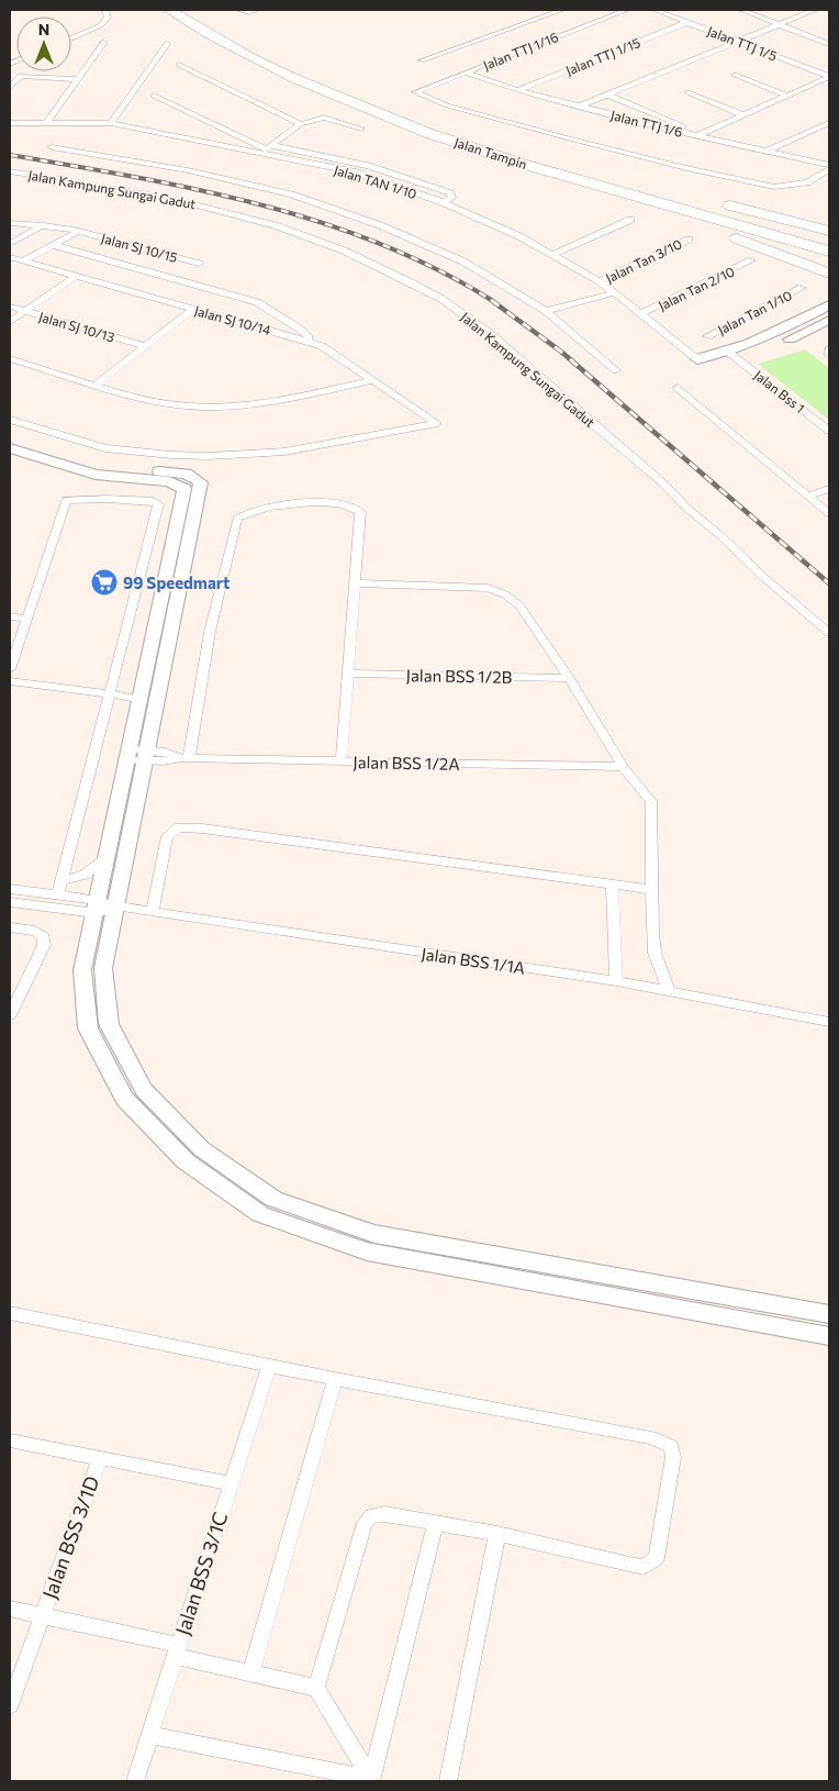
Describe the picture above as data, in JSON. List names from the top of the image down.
{
  "streets": {
    "highway": ["Jalan Tampin"],
    "street": [
      "Jalan TTJ 1/5",
      "Jalan TTJ 1/16",
      "Jalan TTJ 1/15",
      "Jalan TTJ 1/6",
      "Jalan TAN 1/10",
      "Jalan Kampung Sungai Gadut",
      "Jalan SJ 10/15",
      "Jalan Tan 3/10",
      "Jalan Tan 2/10",
      "Jalan Tan 1/10",
      "Jalan SJ 10/14",
      "Jalan SJ 10/13",
      "Jalan Bss 1",
      "Jalan BSS 1/2B",
      "Jalan BSS 1/2A",
      "Jalan BSS 1/1A",
      "Jalan BSS 3/1D",
      "Jalan BSS 3/1C"
    ]
  },
  "crossings": [
    ["Jalan TTJ 1/5", "Jalan TTJ 1/15"],
    ["Jalan TTJ 1/16", "Jalan TTJ 1/6"],
    ["Jalan TTJ 1/15", "Jalan TTJ 1/6"],
    ["Jalan TAN 1/10", "Jalan Tan 3/10"],
    ["Jalan TAN 1/10", "Jalan Tan 2/10"]
  ],
  "places": {
    "supermarket": ["99 Speedmart"]
  },
  "north": "top"
}
